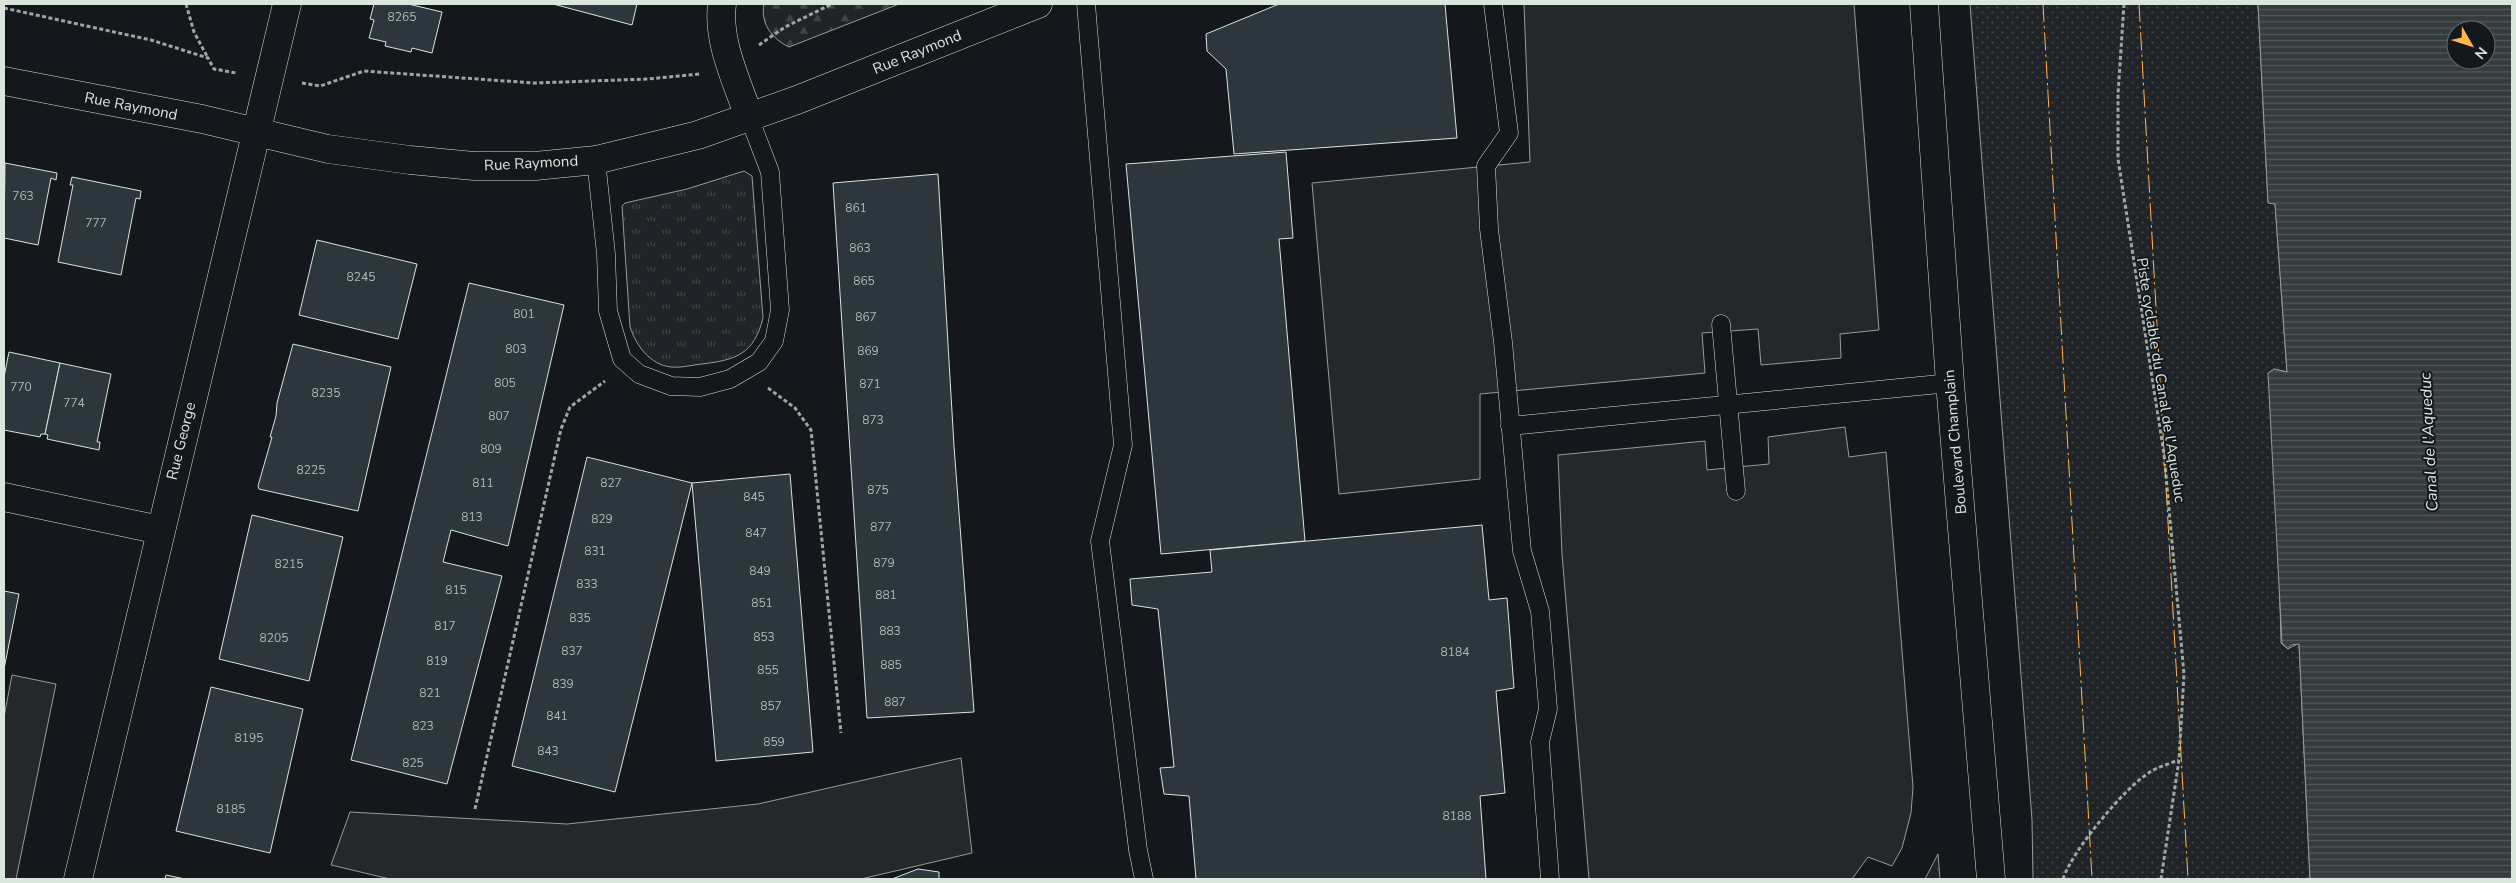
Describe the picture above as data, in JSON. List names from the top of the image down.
{
  "streets": {
    "street": ["Rue Raymond", "Rue George", "Boulevard Champlain"],
    "path": ["Piste cyclable du Canal de l'Aqueduc"]
  },
  "crossings": [
    ["Rue Raymond", "Rue George"]
  ],
  "water": ["Canal de l'Aqueduc"],
  "house_numbers": [
    "8265",
    "763",
    "861",
    "777",
    "863",
    "8245",
    "865",
    "801",
    "867",
    "803",
    "869",
    "805",
    "871",
    "770",
    "8235",
    "774",
    "807",
    "873",
    "809",
    "8225",
    "811",
    "827",
    "875",
    "845",
    "813",
    "829",
    "877",
    "847",
    "831",
    "879",
    "8215",
    "849",
    "833",
    "815",
    "881",
    "851",
    "835",
    "817",
    "883",
    "853",
    "8205",
    "837",
    "8184",
    "819",
    "885",
    "855",
    "839",
    "821",
    "887",
    "857",
    "841",
    "823",
    "8195",
    "859",
    "843",
    "825",
    "8185",
    "8188"
  ],
  "north": "bottom right"
}
